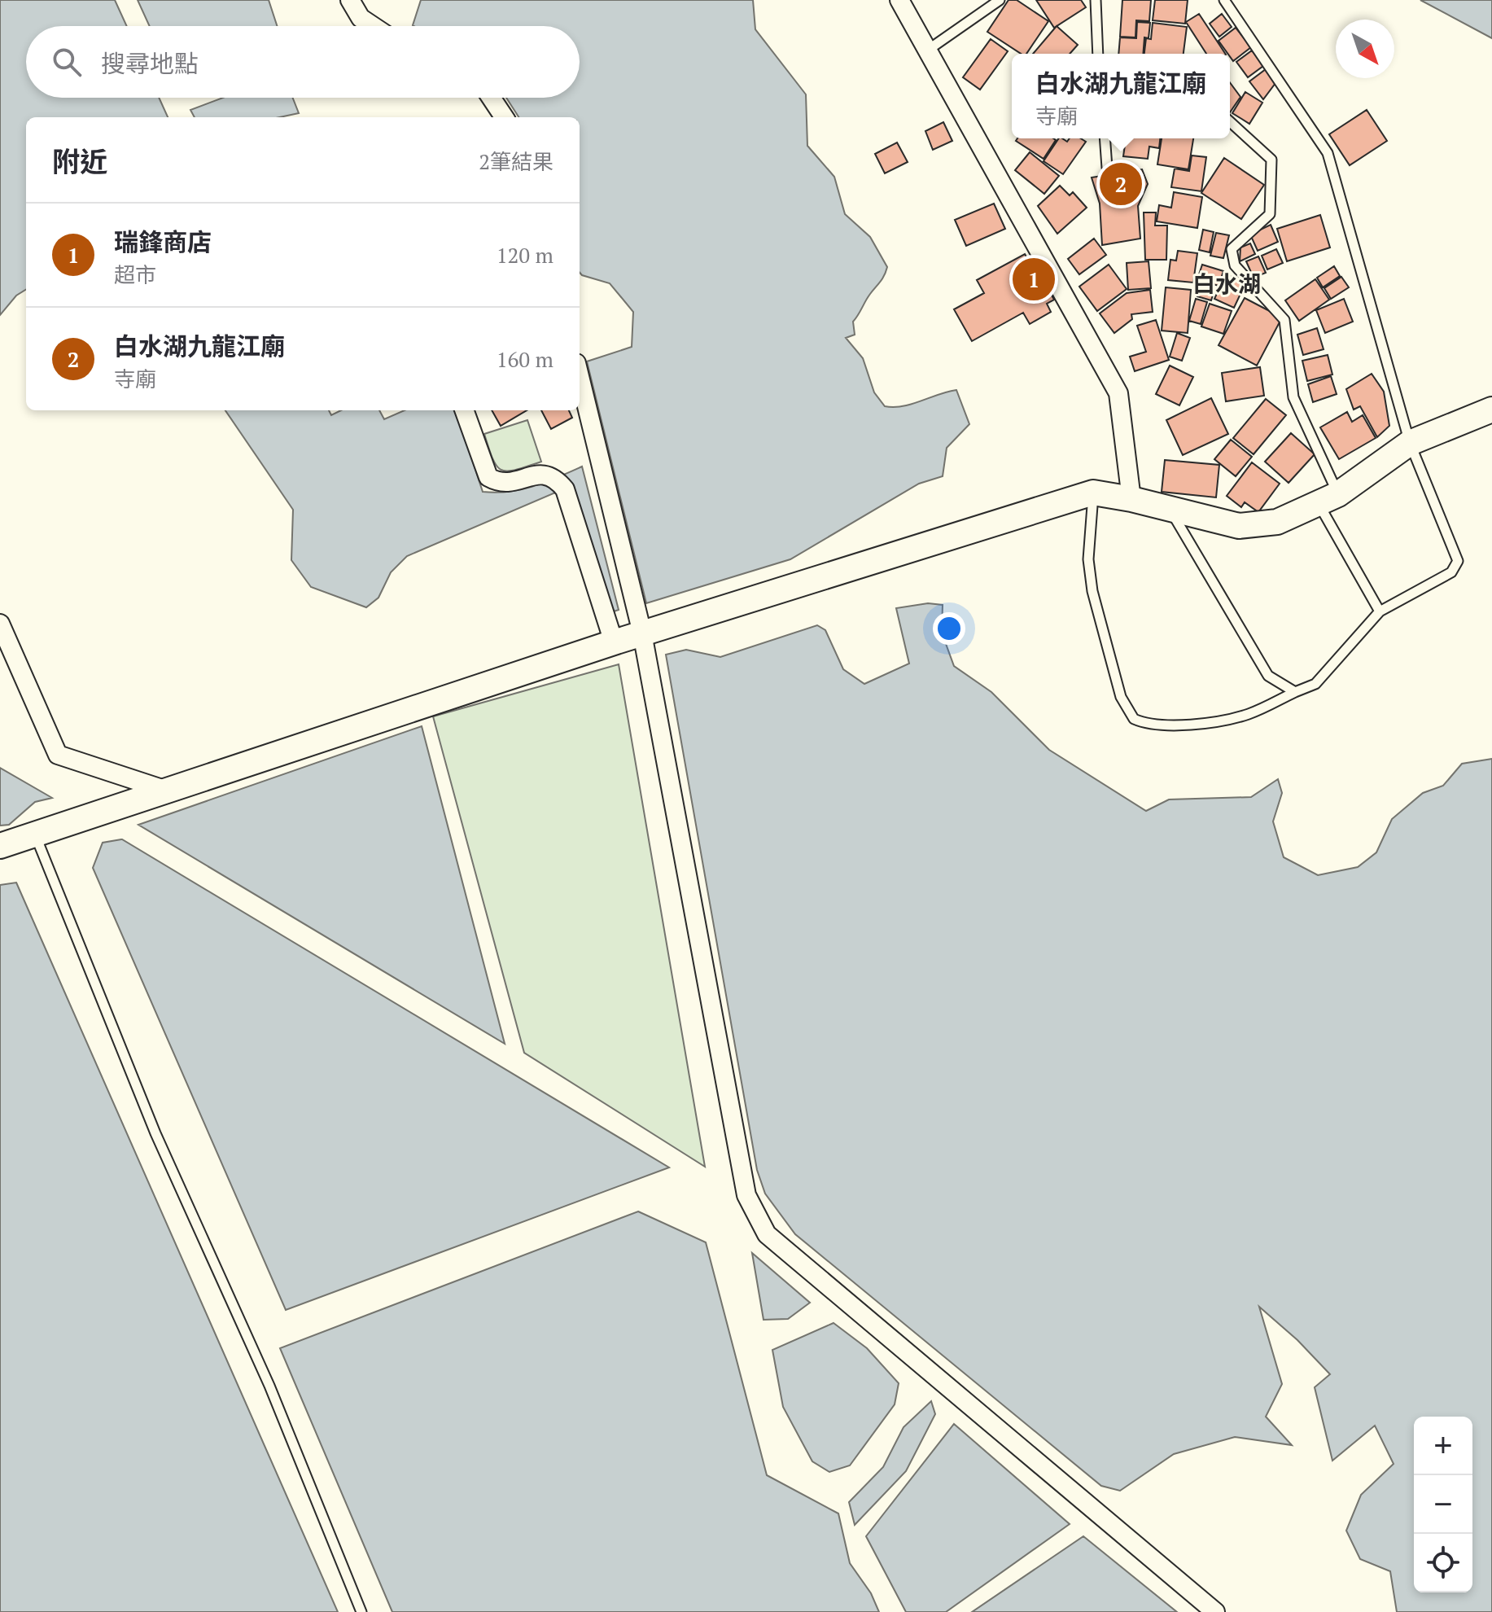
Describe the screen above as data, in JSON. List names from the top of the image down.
{
  "districts": ["白水湖"],
  "north": "bottom right",
  "page": {
    "search": "搜尋地點",
    "popup": ["白水湖九龍江廟", "寺廟"],
    "heading": ["附近", "2筆結果"],
    "pins": ["2", "1"],
    "list": [
      {
        "mark": "1",
        "name": "瑞鋒商店",
        "note": "超市",
        "value": "120 m"
      },
      {
        "mark": "2",
        "name": "白水湖九龍江廟",
        "note": "寺廟",
        "value": "160 m"
      }
    ],
    "map_buttons": ["+", "−"]
  }
}
